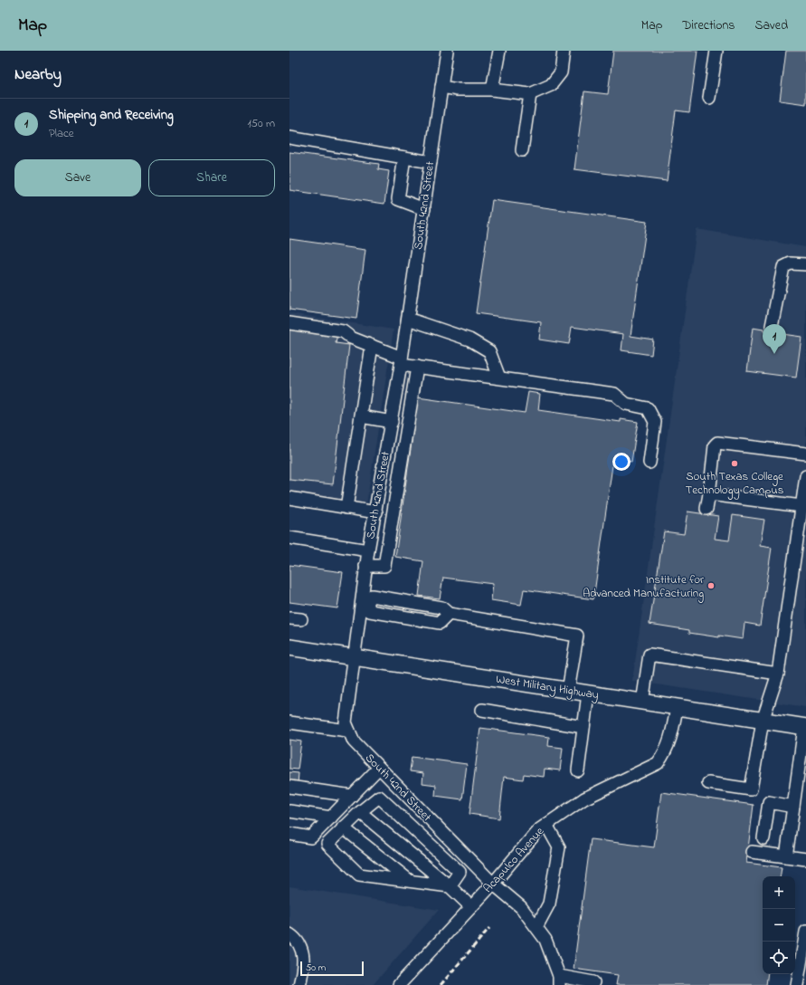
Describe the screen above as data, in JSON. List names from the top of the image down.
{
  "streets": {
    "main road": ["West Military Highway"],
    "street": ["South 42nd Street", "Acapulco Avenue"]
  },
  "crossings": [
    ["South 42nd Street", "West Military Highway"],
    ["South 42nd Street", "Acapulco Avenue"],
    ["West Military Highway", "Acapulco Avenue"]
  ],
  "places": ["South Texas College Technology Campus", "Institute for Advanced Manufacturing"],
  "scale_bar": "50 m",
  "page": {
    "header": "Map",
    "nav": ["Map", "Directions", "Saved"],
    "heading": "Nearby",
    "list": [
      {
        "mark": "1",
        "name": "Shipping and Receiving",
        "note": "Place",
        "value": "150 m"
      }
    ],
    "buttons": ["Save", "Share"],
    "pins": "1",
    "map_buttons": ["+", "−"],
    "scale": "50 m"
  }
}
